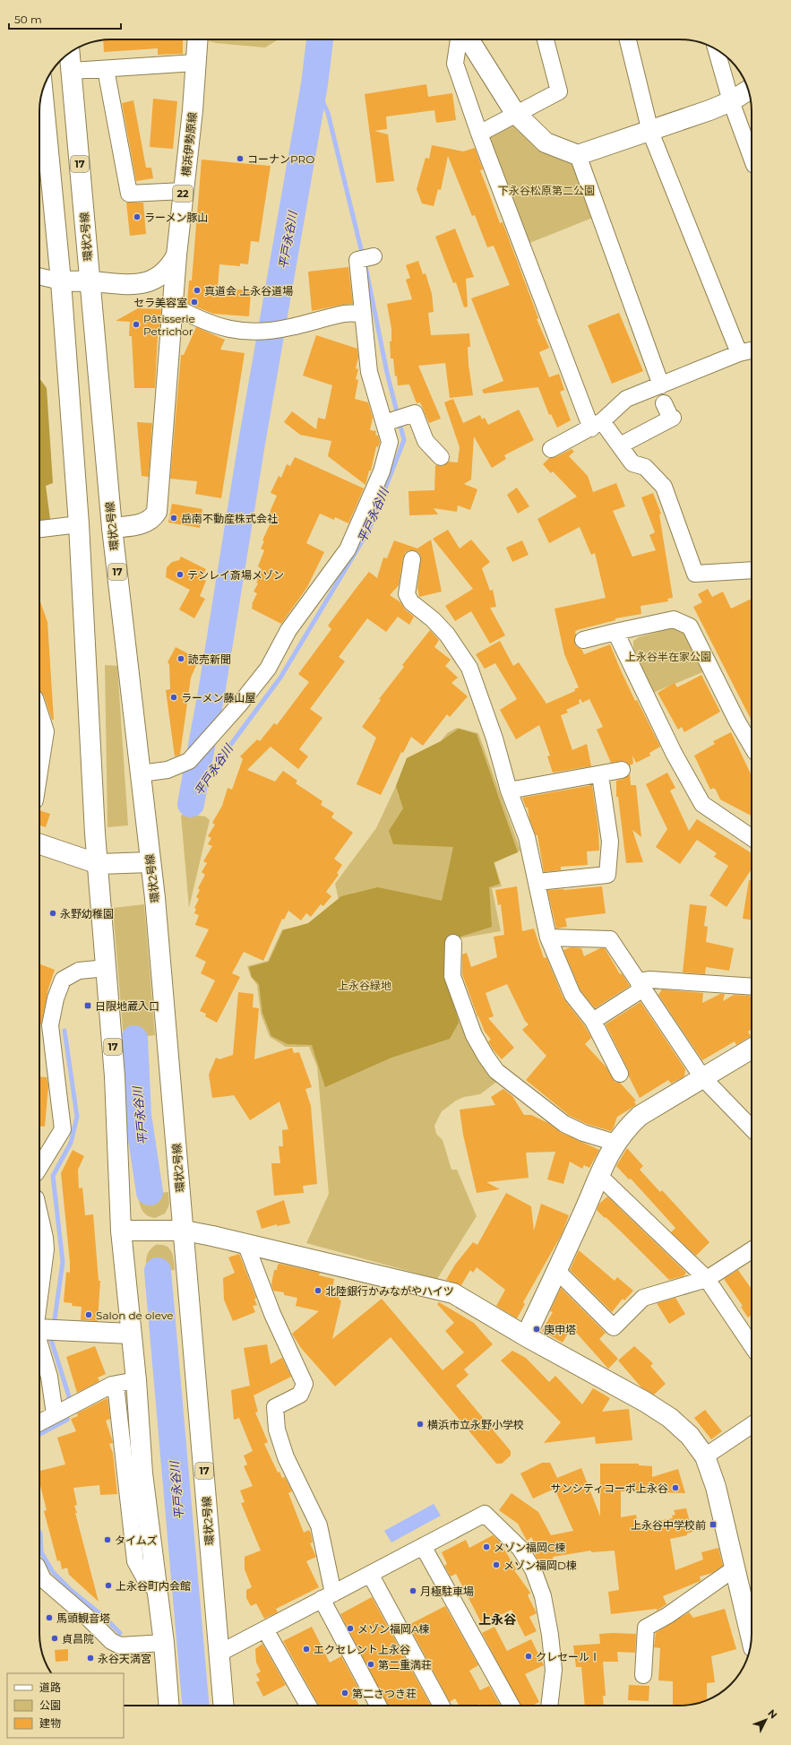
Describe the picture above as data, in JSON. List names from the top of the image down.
{
  "streets": {
    "main road": [
      "横浜伊勢原線",
      "17",
      "22",
      "環状2号線"
    ]
  },
  "crossings": [
    ["横浜伊勢原線", "17"],
    ["横浜伊勢原線", "環状2号線"]
  ],
  "districts": ["上永谷"],
  "water": ["平戸永谷川"],
  "parks": ["下永谷松原第二公園", "上永谷半在家公園", "上永谷緑地"],
  "places": {
    "other": [
      "コーナンPRO",
      "ラーメン豚山",
      "真道会 上永谷道場",
      "セラ美容室",
      "Pâtisserie Petrichor",
      "岳南不動産株式会社",
      "テンレイ斎場メゾン",
      "読売新聞",
      "ラーメン藤山屋",
      "永野幼稚園",
      "北陸銀行かみながやハイツ",
      "Salon de oleve",
      "庚申塔",
      "横浜市立永野小学校",
      "サンシティコーポ上永谷",
      "タイムズ",
      "メゾン福岡C棟",
      "メゾン福岡D棟",
      "上永谷町内会館",
      "月極駐車場",
      "馬頭観音塔",
      "メゾン福岡A棟",
      "貞昌院",
      "エクセレント上永谷",
      "クレセールⅠ",
      "永谷天満宮",
      "第二重満荘",
      "第二さつき荘"
    ],
    "transit": ["日限地蔵入口", "上永谷中学校前"]
  },
  "legend": ["道路", "公園", "建物"],
  "scale_bar": "50 m",
  "north": "top right"
}
